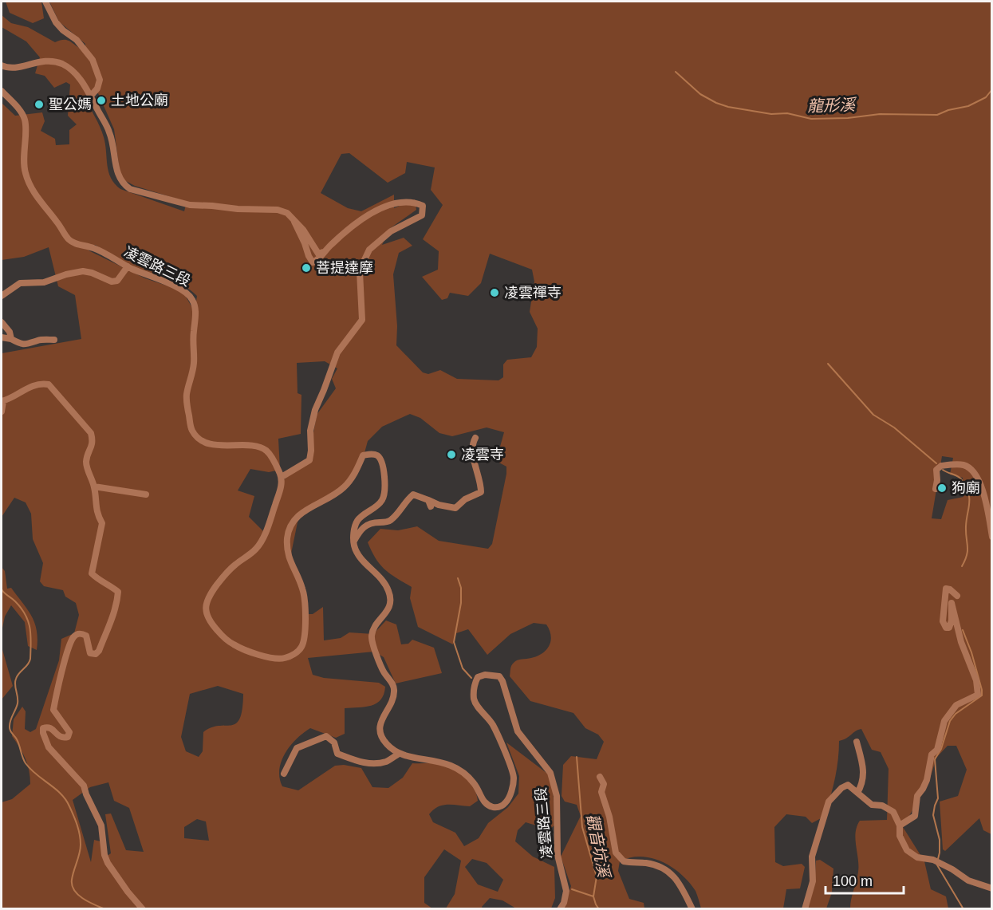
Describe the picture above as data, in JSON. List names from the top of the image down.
{
  "streets": {
    "street": ["凌雲路三段"]
  },
  "water": ["龍形溪", "觀音坑溪"],
  "places": [
    "土地公廟",
    "聖公媽",
    "菩提達摩",
    "凌雲禪寺",
    "凌雲寺",
    "狗廟"
  ],
  "scale_bar": "100 m"
}
